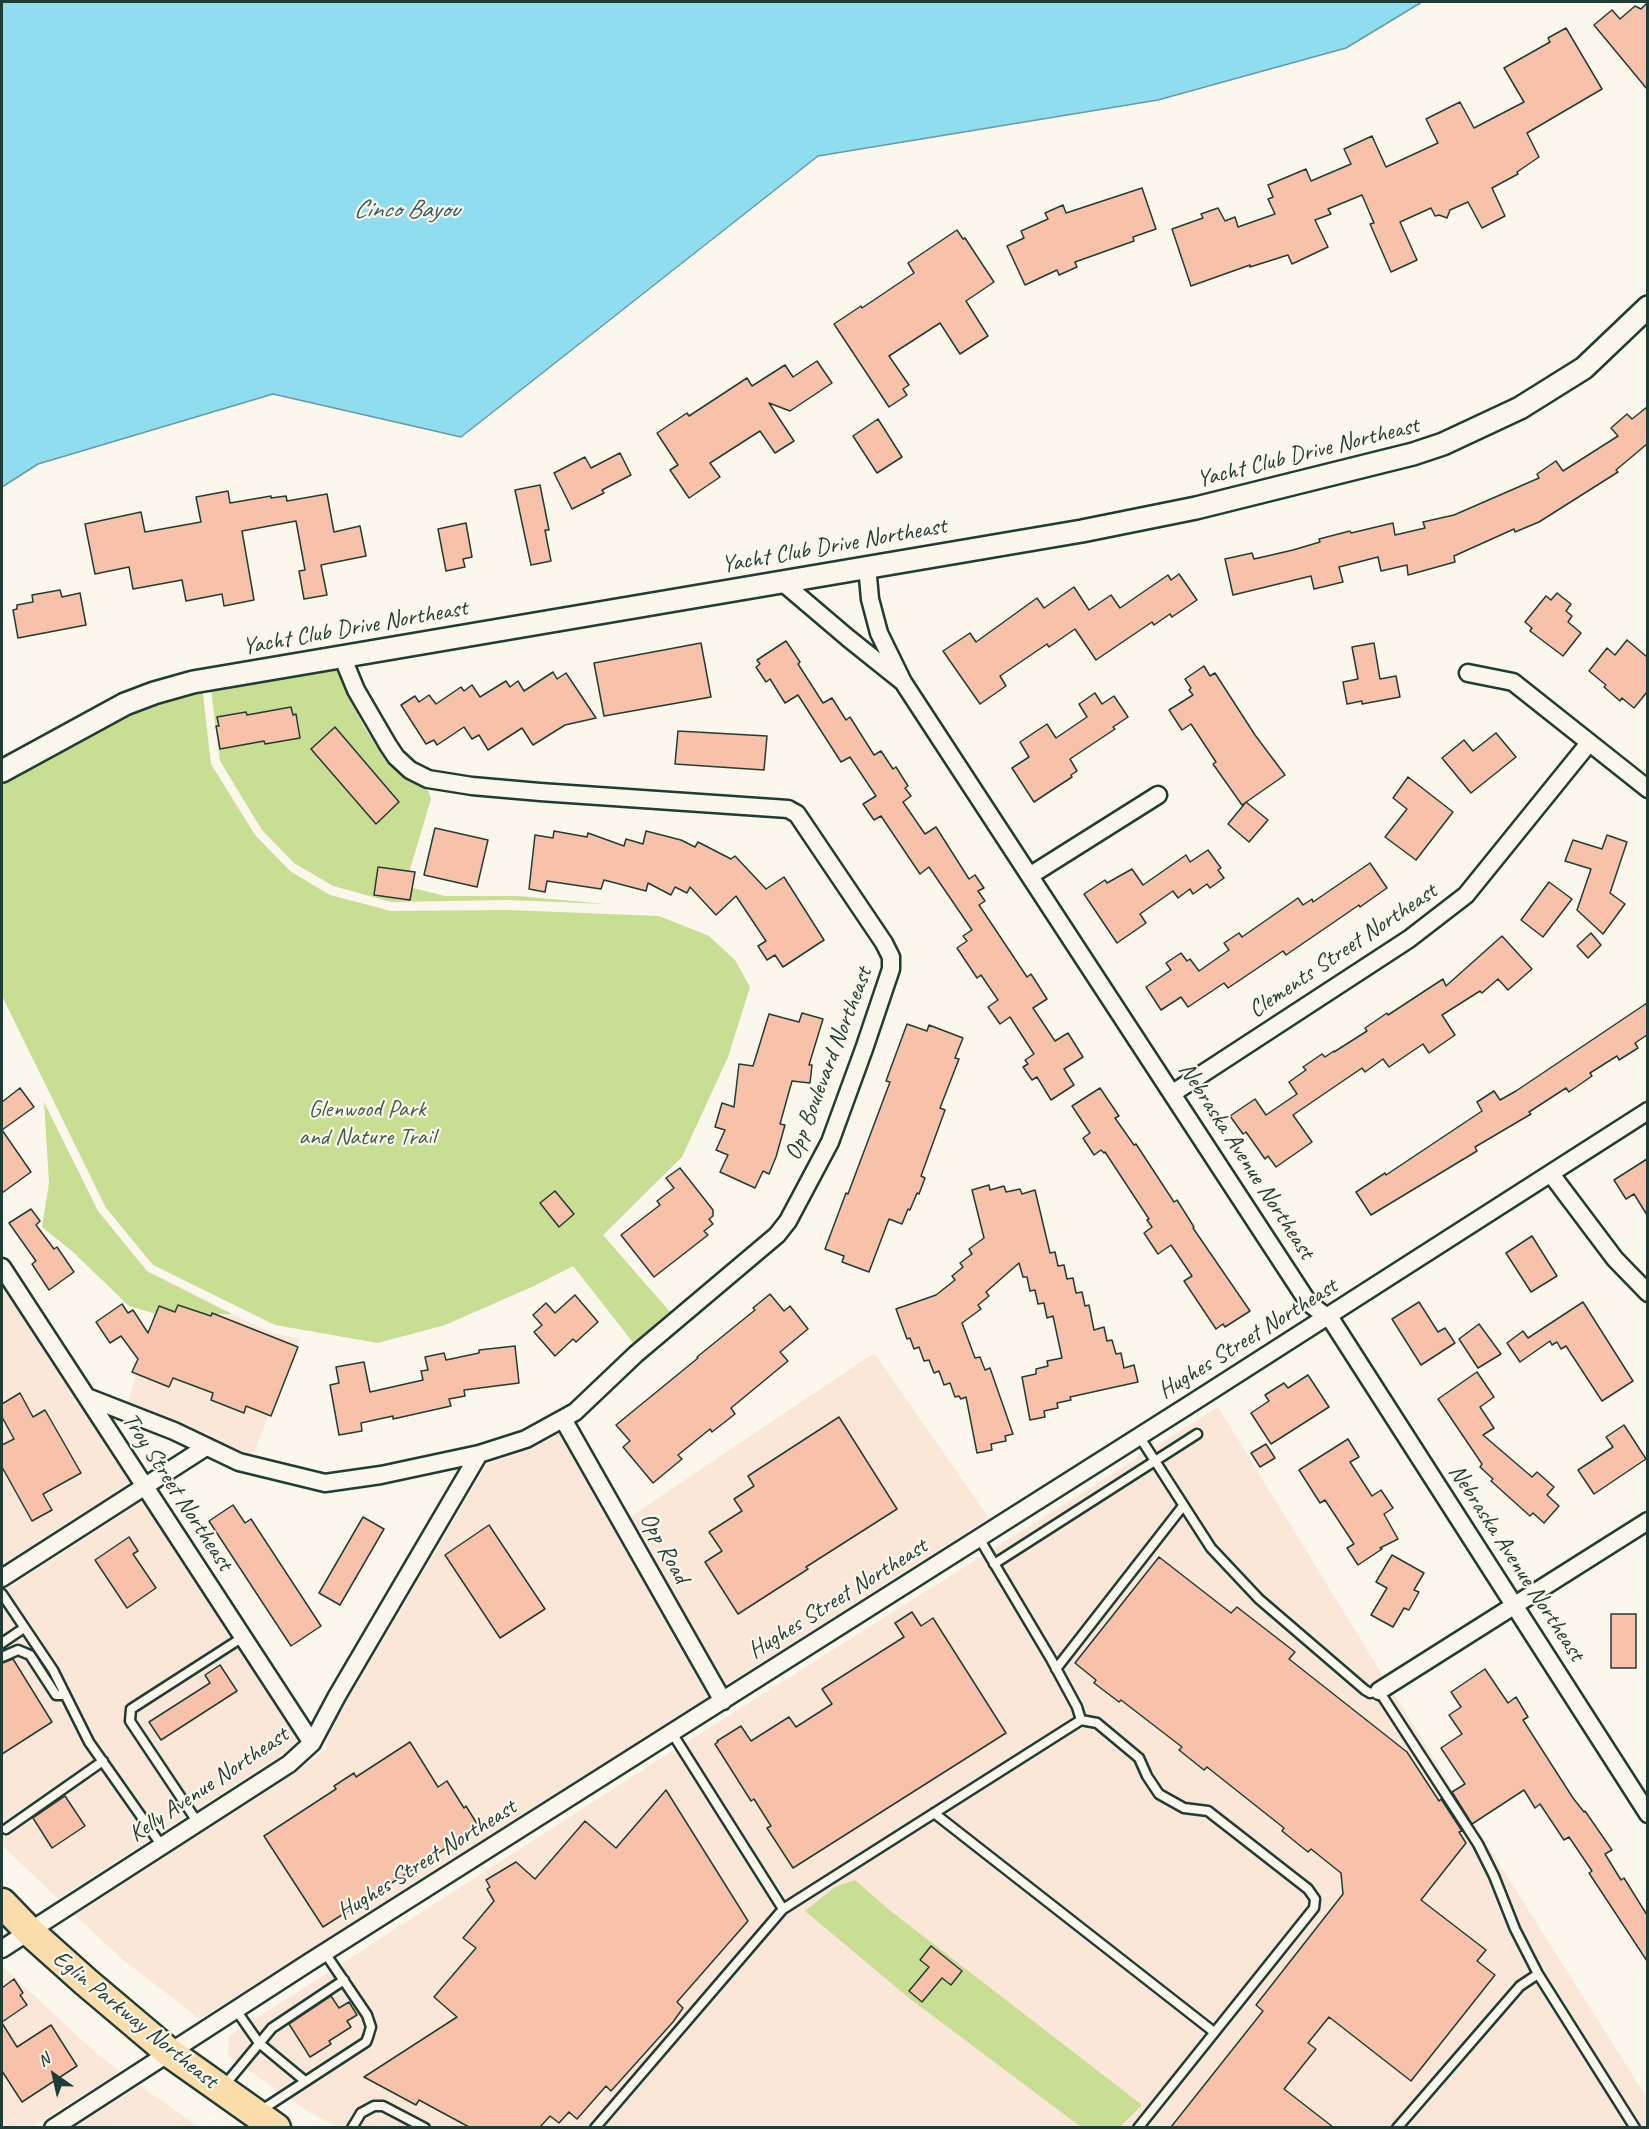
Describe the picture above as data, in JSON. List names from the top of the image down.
{
  "streets": {
    "highway": ["Eglin Parkway Northeast"],
    "street": [
      "Yacht Club Drive Northeast",
      "Clements Street Northeast",
      "Opp Boulevard Northeast",
      "Nebraska Avenue Northeast",
      "Hughes Street Northeast",
      "Troy Street Northeast",
      "Opp Road",
      "Kelly Avenue Northeast"
    ]
  },
  "crossings": [
    ["Yacht Club Drive Northeast", "Opp Boulevard Northeast"],
    ["Yacht Club Drive Northeast", "Nebraska Avenue Northeast"],
    ["Clements Street Northeast", "Nebraska Avenue Northeast"],
    ["Opp Boulevard Northeast", "Troy Street Northeast"],
    ["Opp Boulevard Northeast", "Opp Road"],
    ["Opp Boulevard Northeast", "Kelly Avenue Northeast"],
    ["Nebraska Avenue Northeast", "Hughes Street Northeast"],
    ["Hughes Street Northeast", "Opp Road"],
    ["Hughes Street Northeast", "Eglin Parkway Northeast"],
    ["Troy Street Northeast", "Kelly Avenue Northeast"],
    ["Kelly Avenue Northeast", "Eglin Parkway Northeast"]
  ],
  "water": ["Cinco Bayou"],
  "parks": ["Glenwood Park and Nature Trail"],
  "north": "top left"
}
